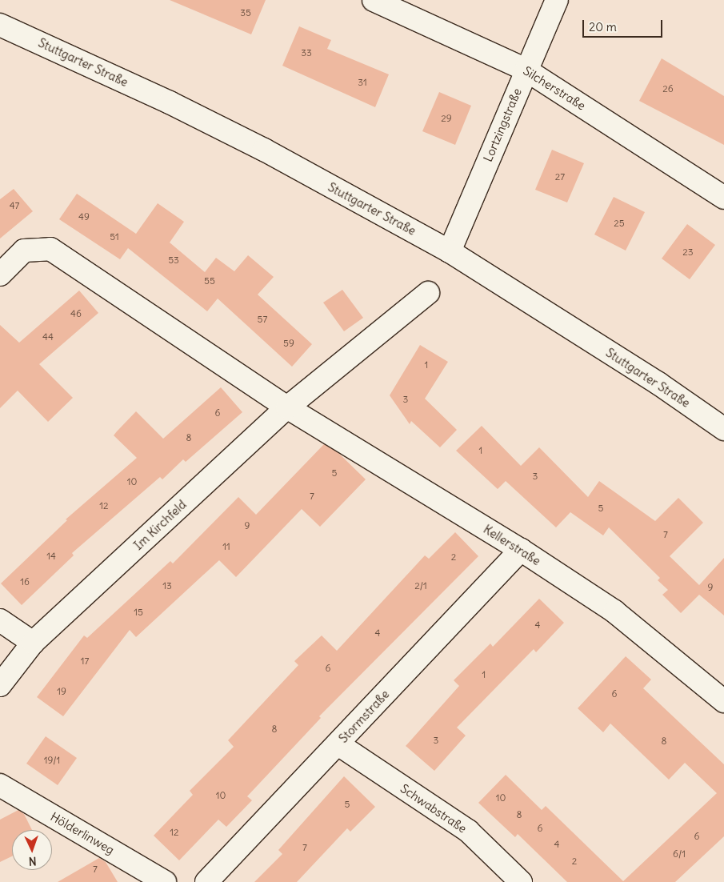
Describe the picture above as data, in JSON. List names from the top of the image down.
{
  "streets": {
    "street": [
      "Stuttgarter Straße",
      "Silcherstraße",
      "Lortzingstraße",
      "Im Kirchfeld",
      "Kellerstraße",
      "Stormstraße",
      "Schwabstraße",
      "Hölderlinweg"
    ]
  },
  "crossings": [
    ["Stuttgarter Straße", "Lortzingstraße"],
    ["Silcherstraße", "Lortzingstraße"],
    ["Im Kirchfeld", "Kellerstraße"],
    ["Kellerstraße", "Stormstraße"],
    ["Stormstraße", "Schwabstraße"]
  ],
  "house_numbers": [
    "35",
    "33",
    "31",
    "26",
    "29",
    "27",
    "47",
    "49",
    "25",
    "51",
    "23",
    "53",
    "55",
    "46",
    "57",
    "44",
    "59",
    "1",
    "3",
    "6",
    "8",
    "1",
    "5",
    "3",
    "10",
    "7",
    "12",
    "5",
    "9",
    "7",
    "11",
    "14",
    "2",
    "16",
    "13",
    "2/1",
    "9",
    "15",
    "4",
    "4",
    "17",
    "6",
    "1",
    "19",
    "6",
    "8",
    "3",
    "8",
    "19/1",
    "10",
    "10",
    "5",
    "8",
    "6",
    "12",
    "6",
    "4",
    "7",
    "6/1",
    "2",
    "7"
  ],
  "scale_bar": "20 m",
  "north": "bottom"
}
